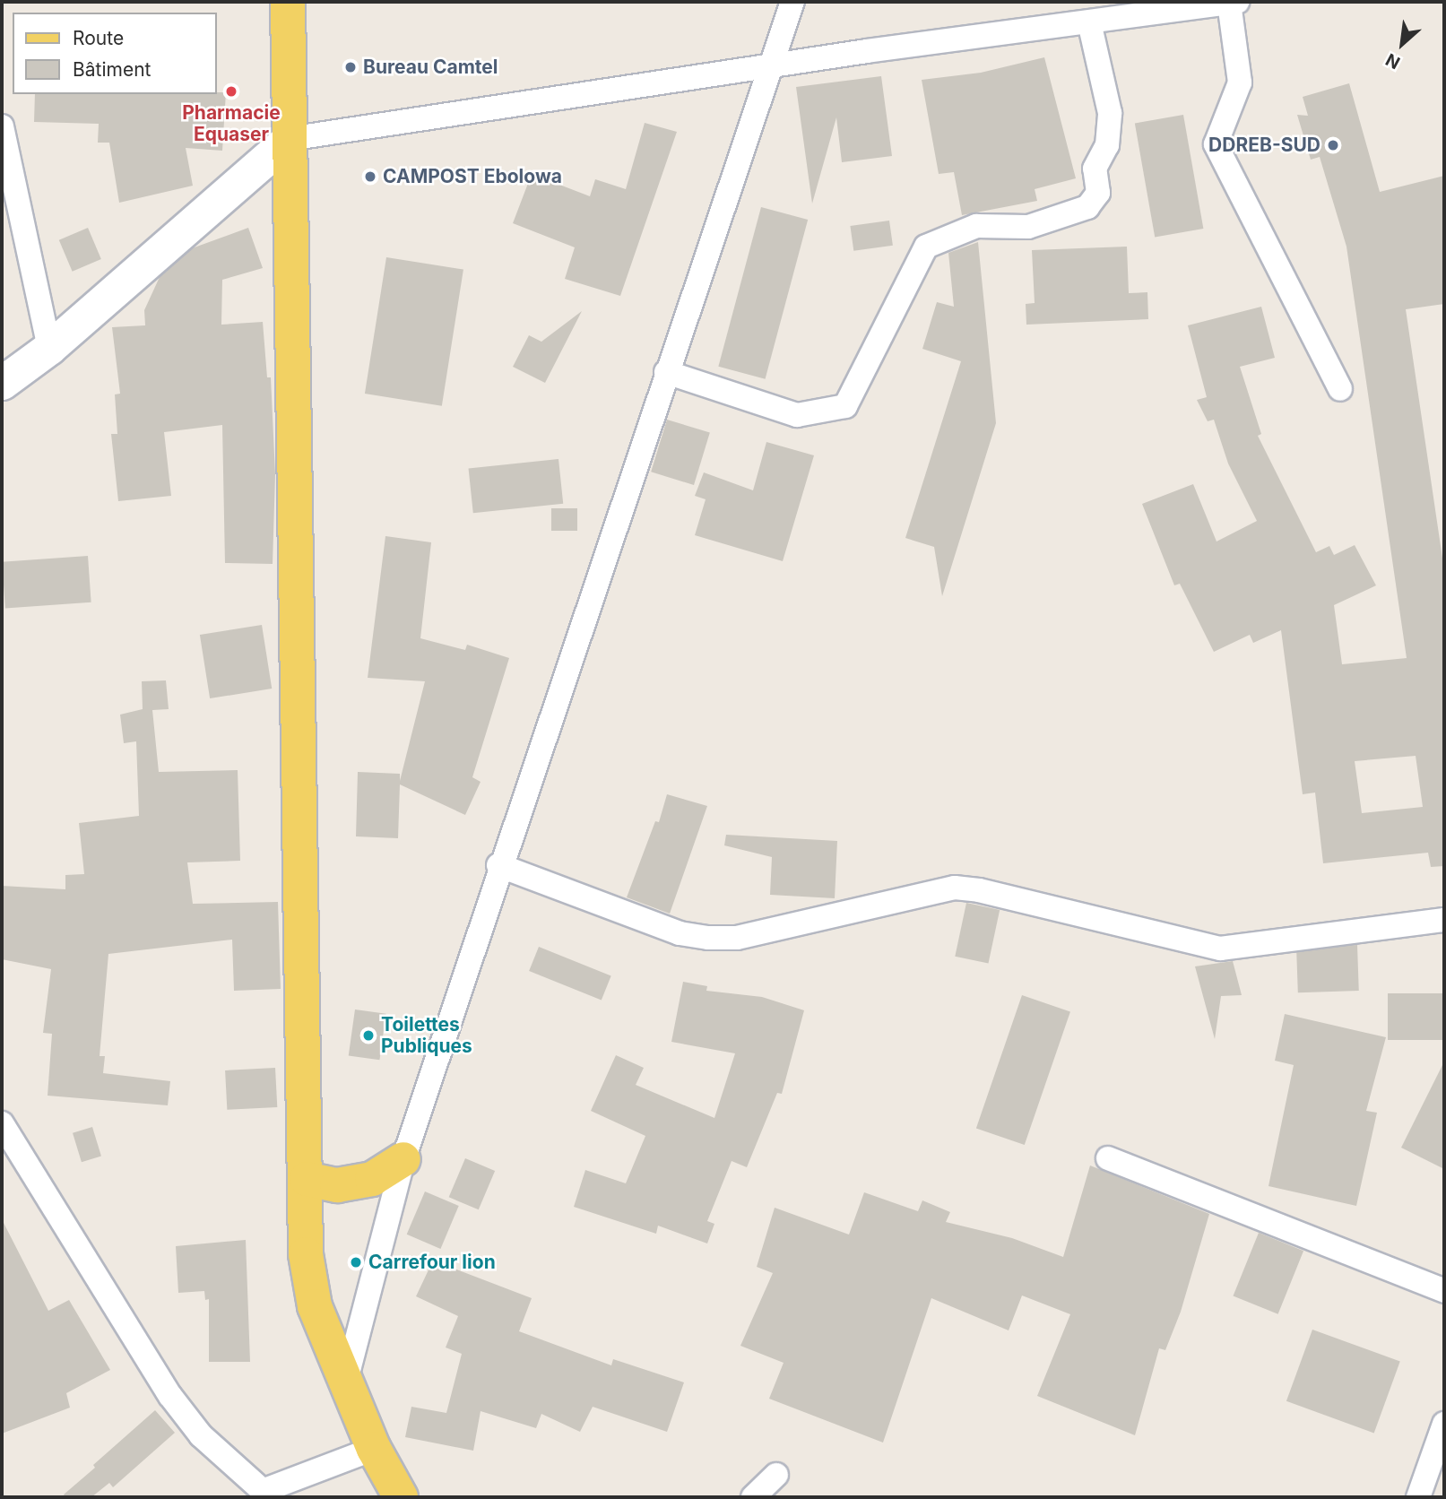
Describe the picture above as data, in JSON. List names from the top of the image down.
{
  "places": [
    "Bureau Camtel",
    "Pharmacie Equaser",
    "DDREB-SUD",
    "CAMPOST Ebolowa",
    "Toilettes Publiques",
    "Carrefour lion"
  ],
  "legend": ["Route", "Bâtiment"],
  "north": "bottom left"
}
